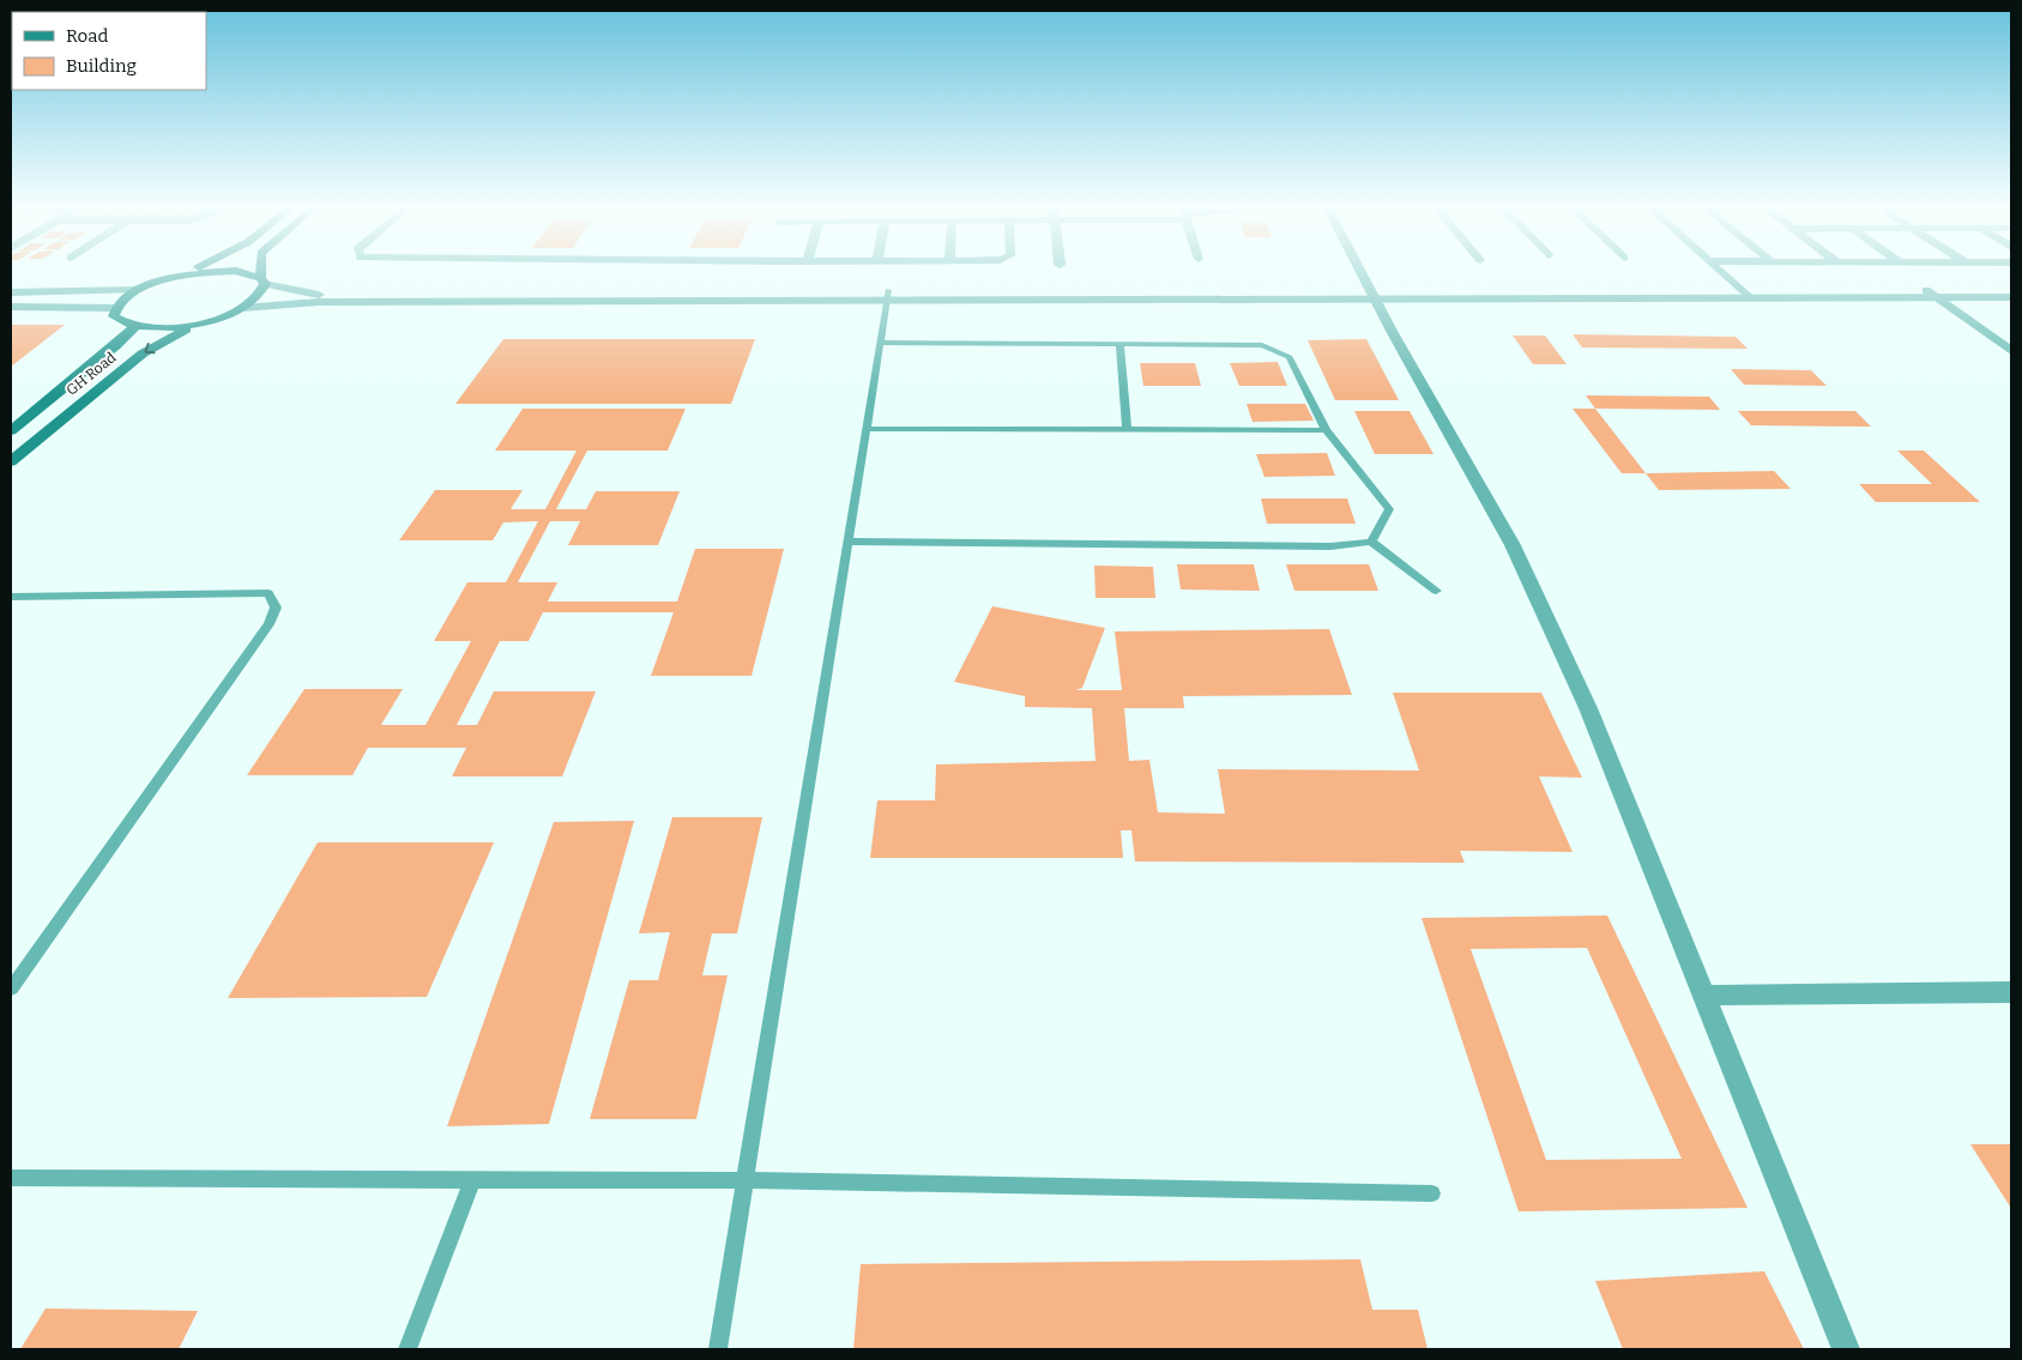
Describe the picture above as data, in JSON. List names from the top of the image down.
{
  "streets": {
    "main road": ["GH Road"]
  },
  "legend": ["Road", "Building"]
}
